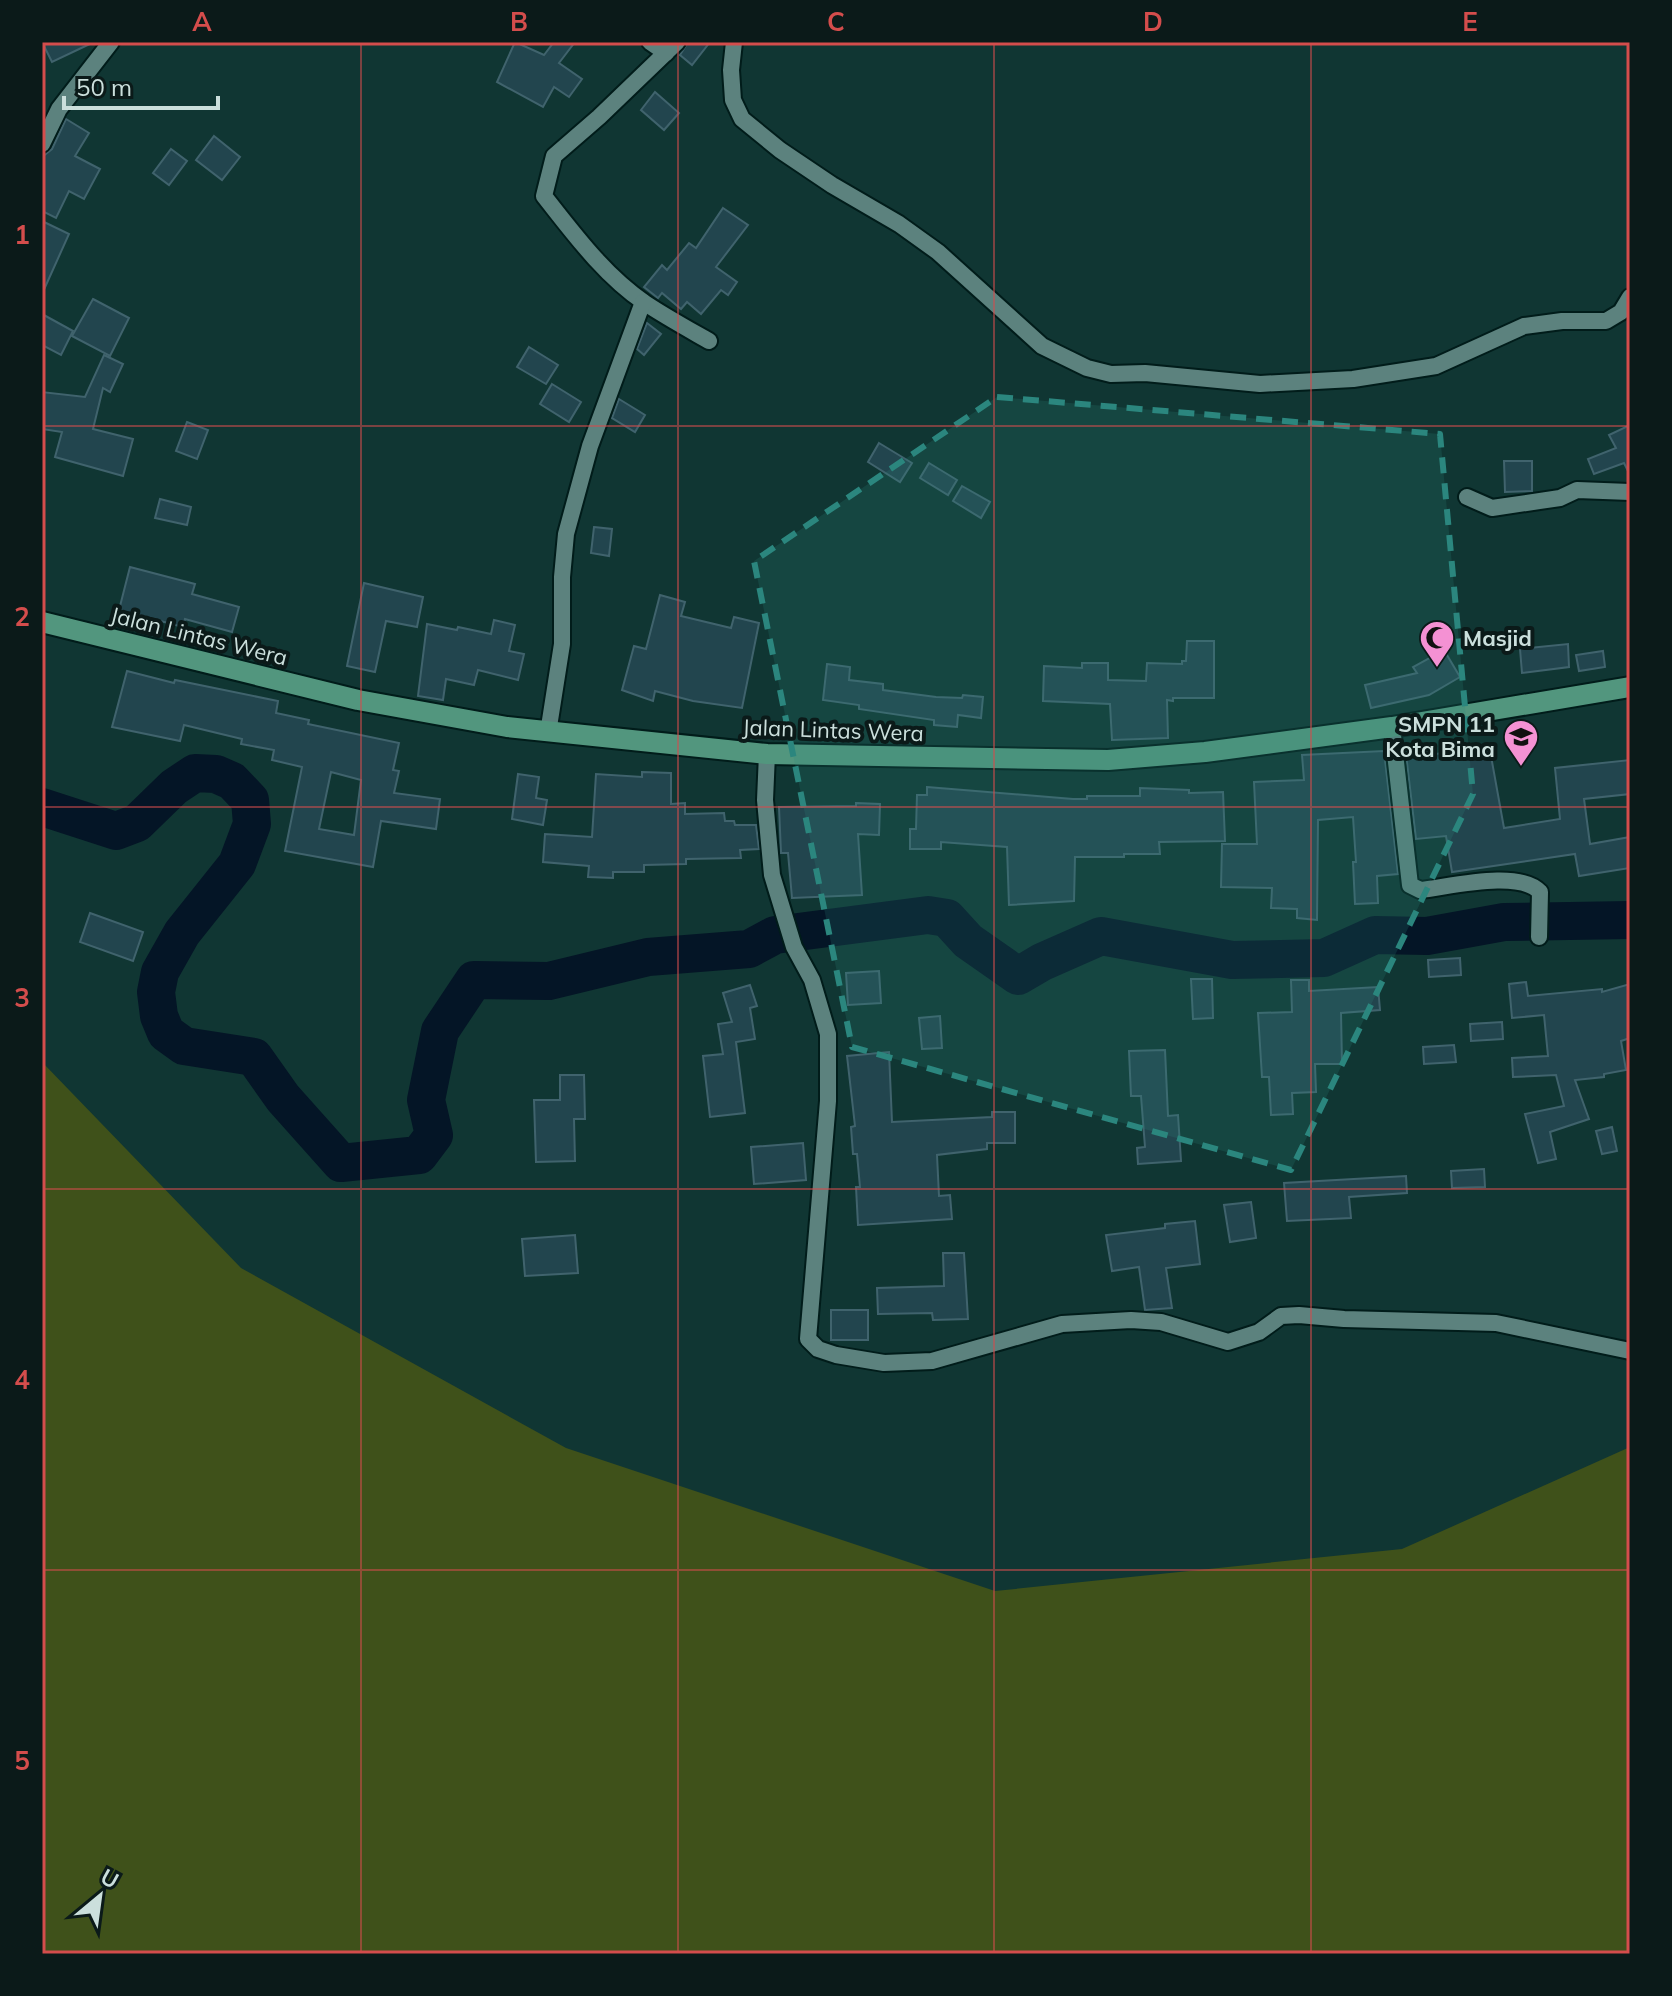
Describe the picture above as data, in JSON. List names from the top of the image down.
{
  "streets": {
    "main road": ["Jalan Lintas Wera"]
  },
  "places": {
    "mosque": ["Masjid"],
    "school or university": ["SMPN 11 Kota Bima"]
  },
  "scale_bar": "50 m",
  "north": "top right",
  "grid": {
    "columns": [
      "A",
      "B",
      "C",
      "D",
      "E"
    ],
    "rows": [
      "1",
      "2",
      "3",
      "4",
      "5"
    ]
  }
}
